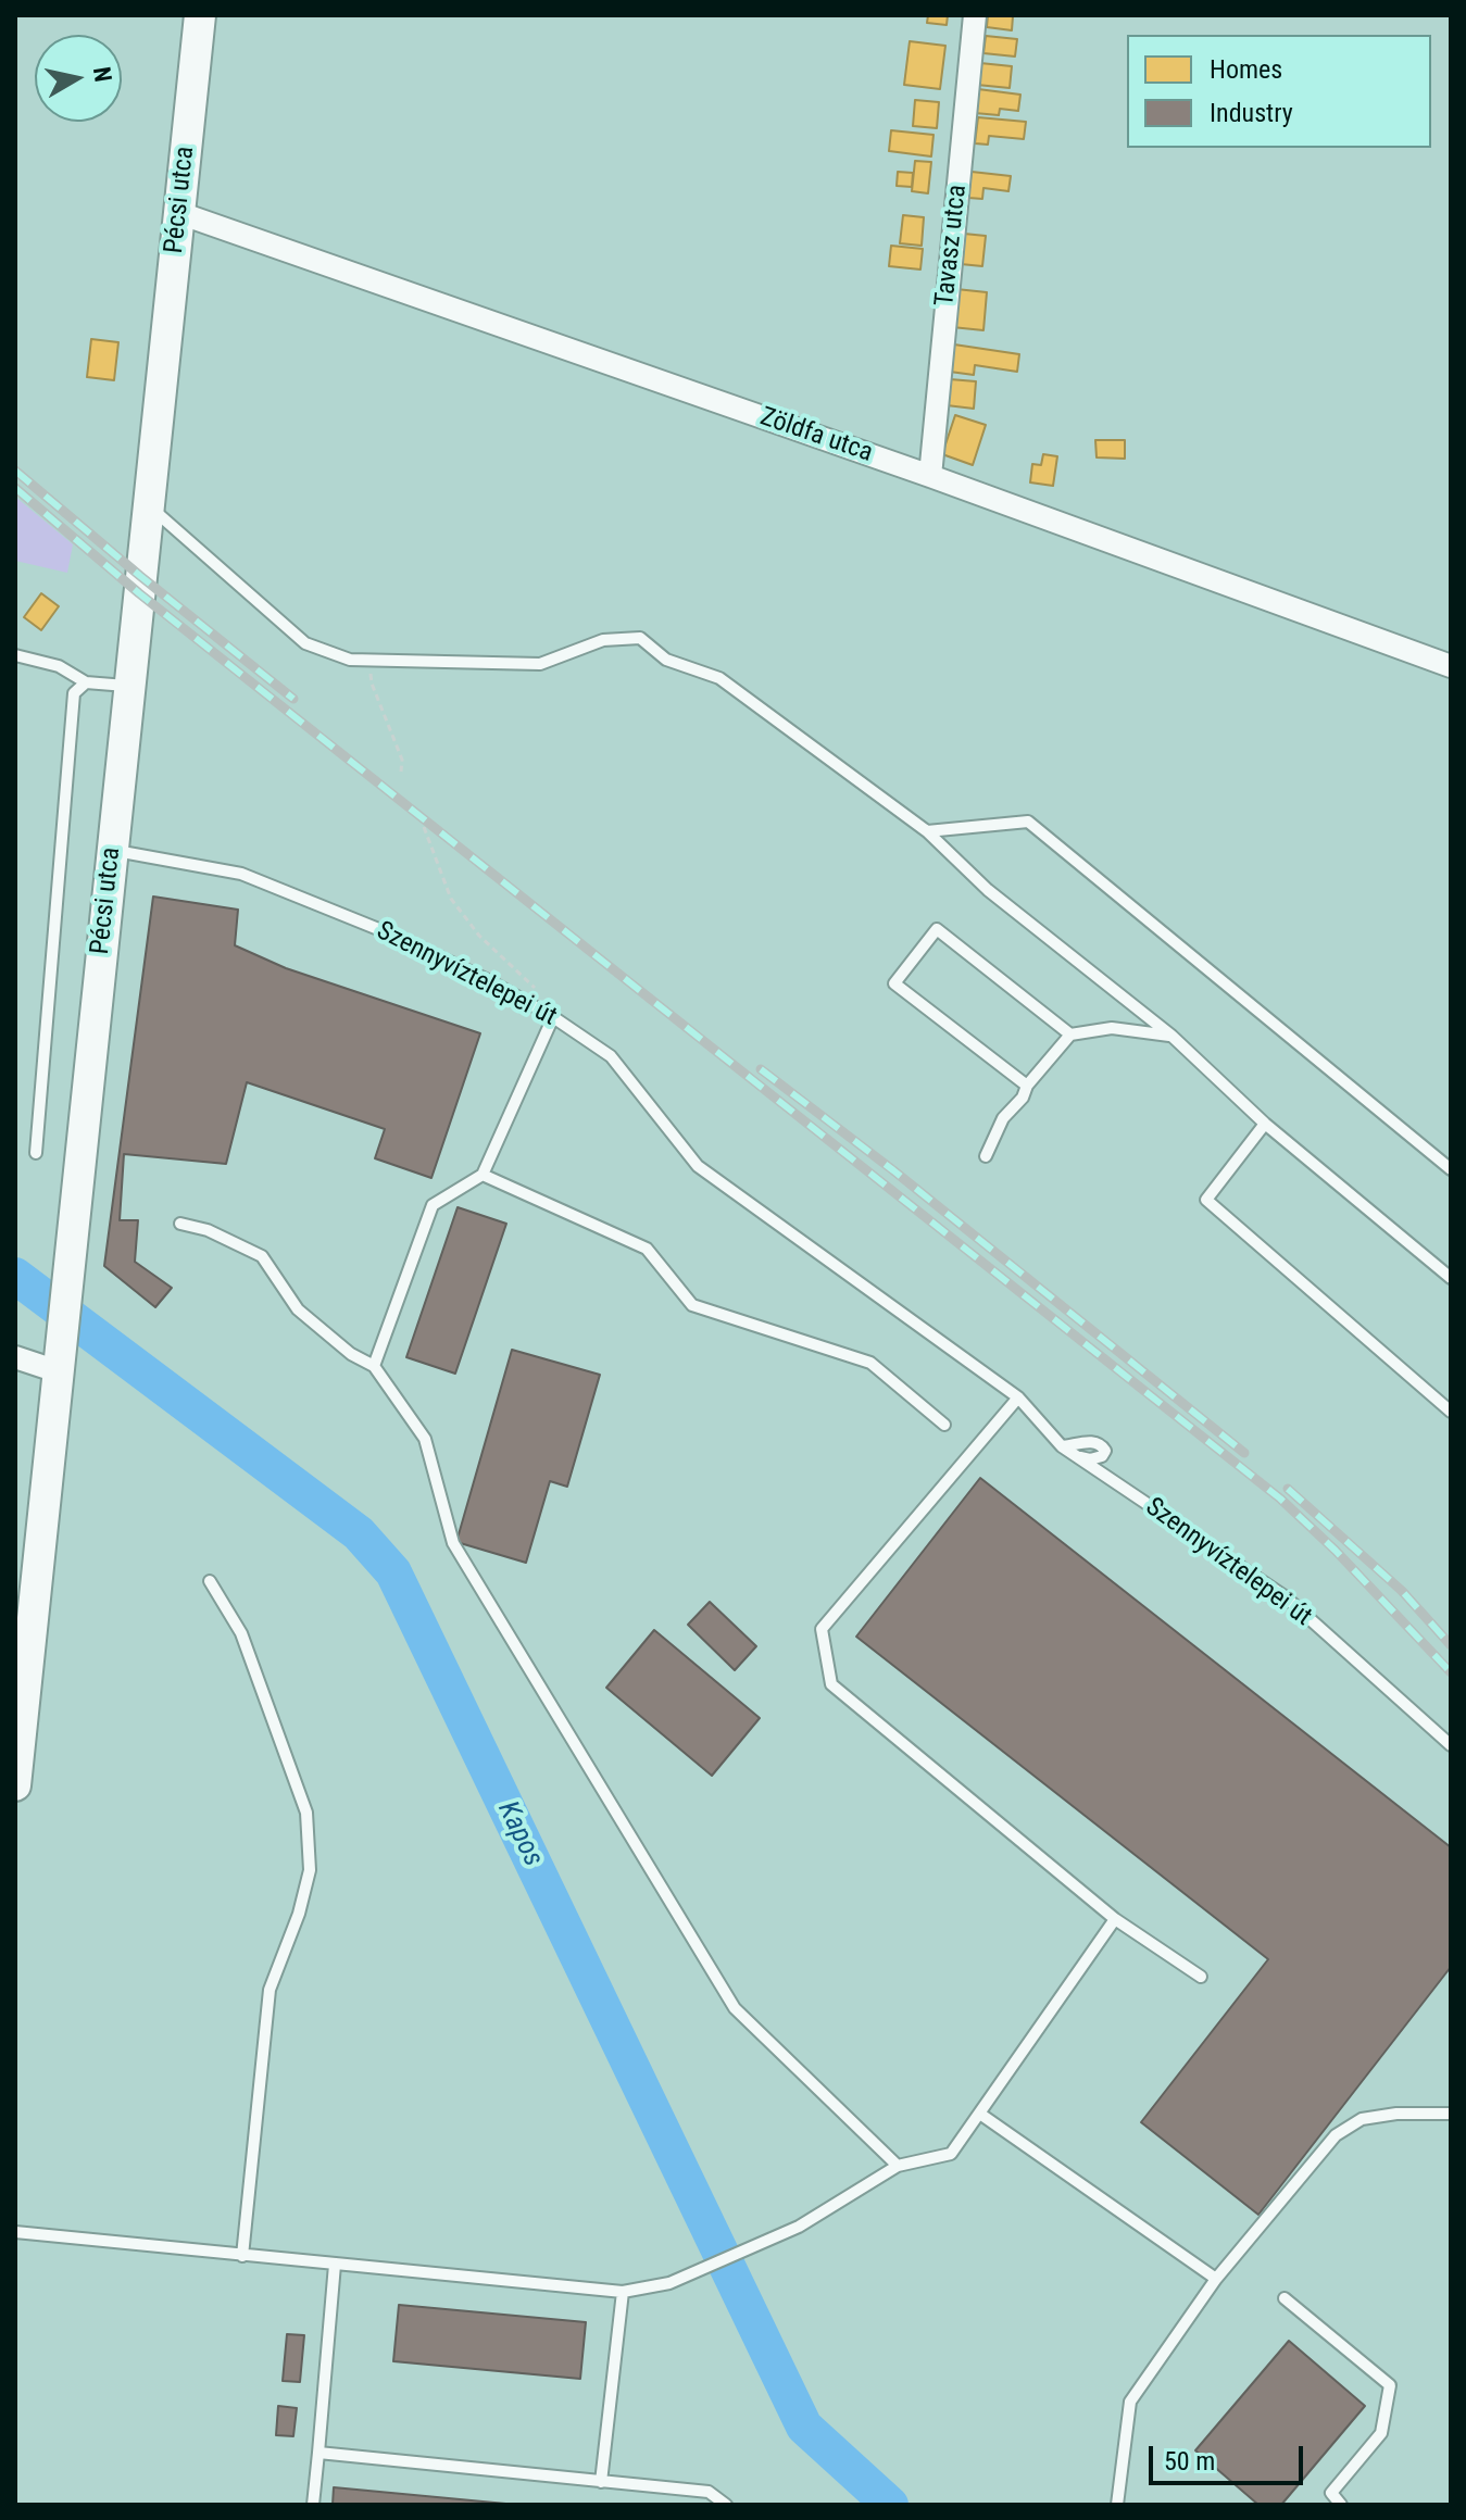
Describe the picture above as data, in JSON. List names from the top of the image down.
{
  "streets": {
    "street": ["Pécsi utca", "Tavasz utca", "Zöldfa utca"],
    "lane": ["Szennyvíztelepei út"]
  },
  "crossings": [
    ["Pécsi utca", "Zöldfa utca"],
    ["Pécsi utca", "Szennyvíztelepei út"],
    ["Tavasz utca", "Zöldfa utca"]
  ],
  "water": ["Kapos"],
  "legend": ["Homes", "Industry"],
  "scale_bar": "50 m",
  "north": "right"
}
